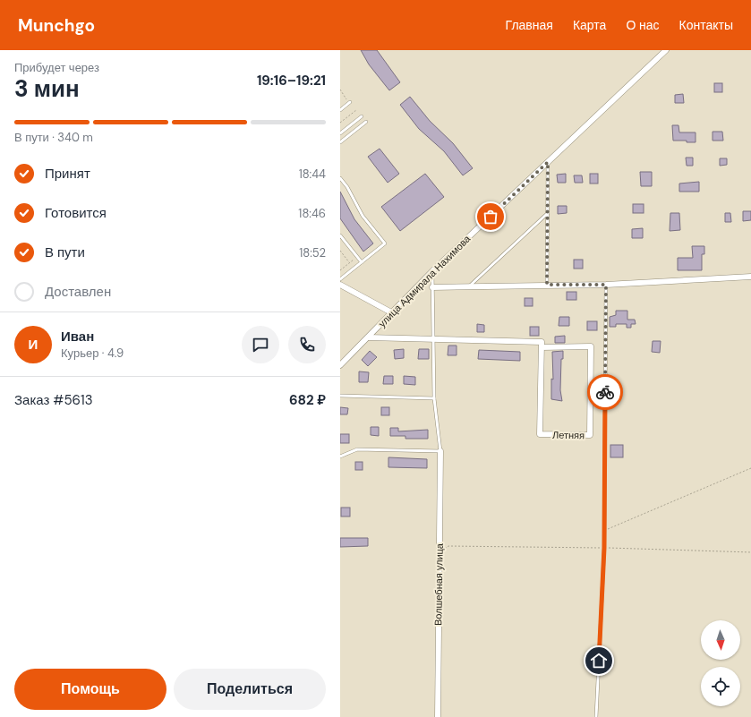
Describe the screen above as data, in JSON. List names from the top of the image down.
{
  "streets": {
    "street": ["улица Адмирала Нахимова", "Летняя", "Волшебная улица"]
  },
  "crossings": [
    ["улица Адмирала Нахимова", "Летняя"]
  ],
  "north": "bottom",
  "page": {
    "header": "Munchgo",
    "nav": [
      "Главная",
      "Карта",
      "О нас",
      "Контакты"
    ],
    "heading": ["3 мин", "Прибудет через", "19:16–19:21"],
    "panel": [
      "Иван",
      "Курьер · 4.9",
      "Заказ #5613",
      "682 ₽"
    ],
    "bar": "В пути · 340 m",
    "list": [
      ["Принят", "18:44"],
      ["Готовится", "18:46"],
      ["В пути", "18:52"],
      "Доставлен"
    ],
    "round": "И",
    "buttons": ["Помощь", "Поделиться"]
  }
}
